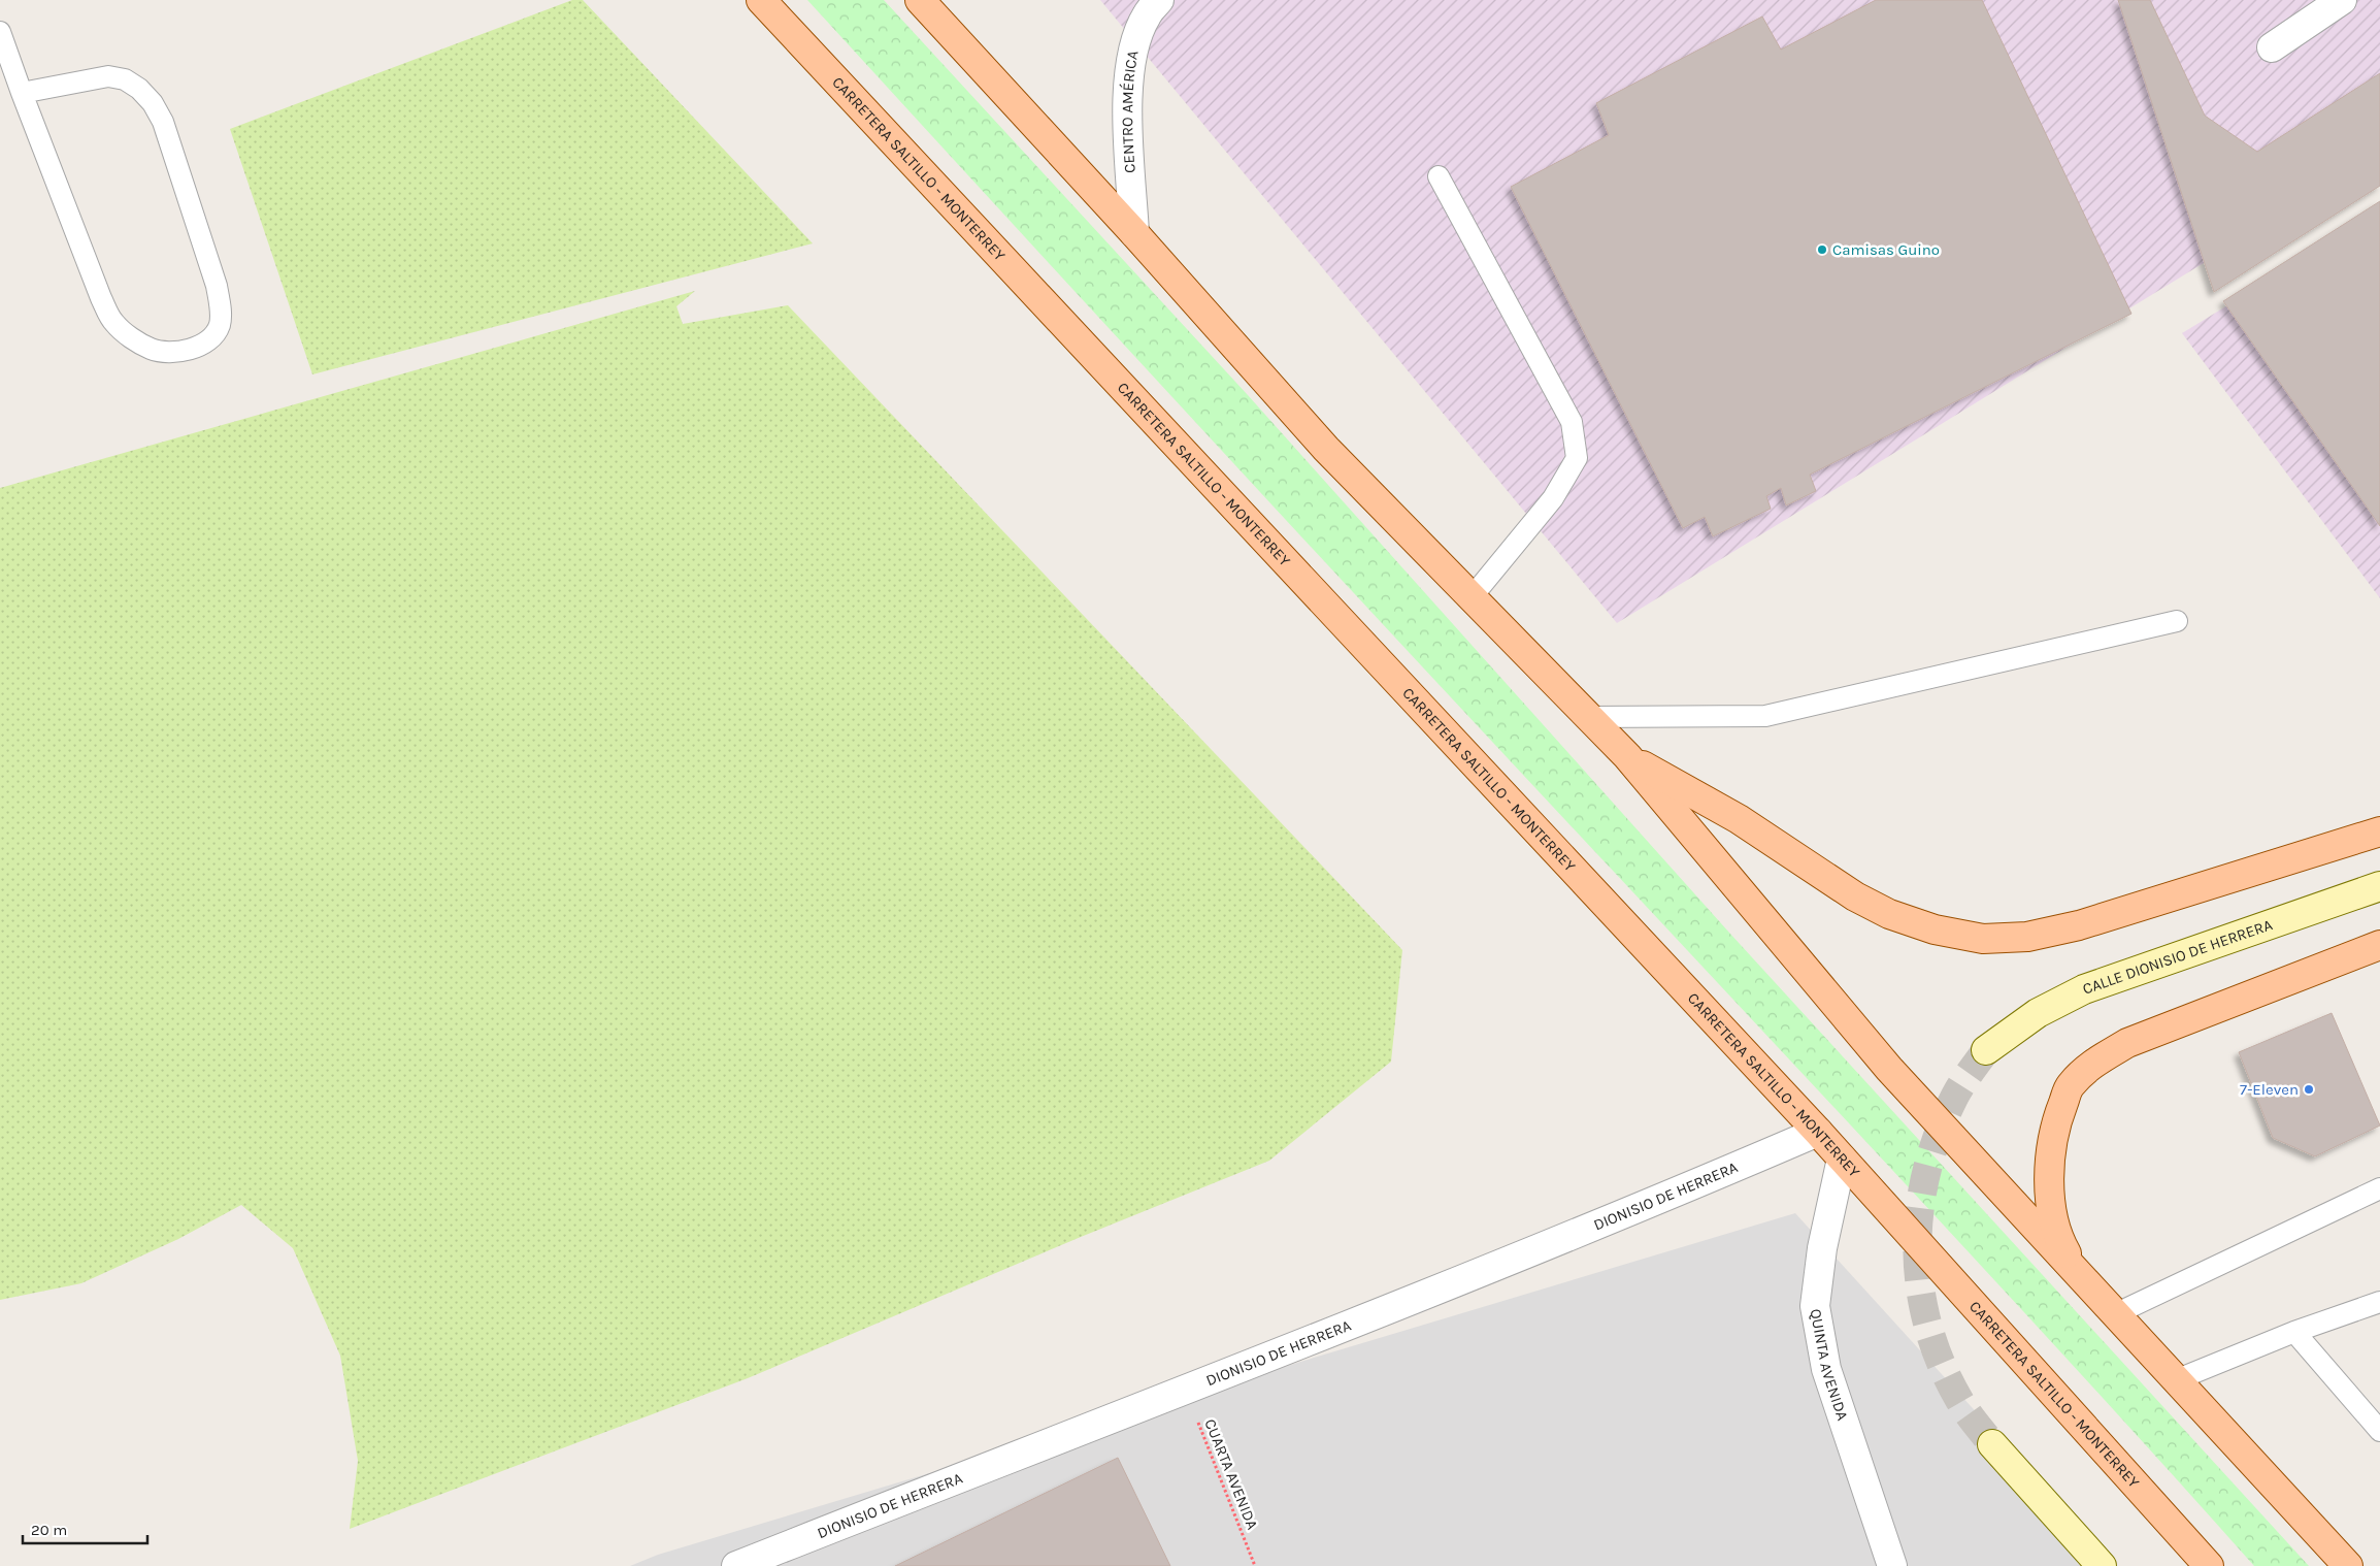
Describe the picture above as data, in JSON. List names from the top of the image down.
{
  "streets": {
    "main road": ["CARRETERA SALTILLO - MONTERREY"],
    "street": [
      "CENTRO AMÉRICA",
      "CALLE DIONISIO DE HERRERA",
      "DIONISIO DE HERRERA",
      "QUINTA AVENIDA"
    ],
    "path": ["CUARTA AVENIDA"]
  },
  "crossings": [
    ["CARRETERA SALTILLO - MONTERREY", "DIONISIO DE HERRERA"],
    ["CARRETERA SALTILLO - MONTERREY", "QUINTA AVENIDA"],
    ["DIONISIO DE HERRERA", "CUARTA AVENIDA"]
  ],
  "places": ["Camisas Guino", "7-Eleven"],
  "scale_bar": "20 m"
}
